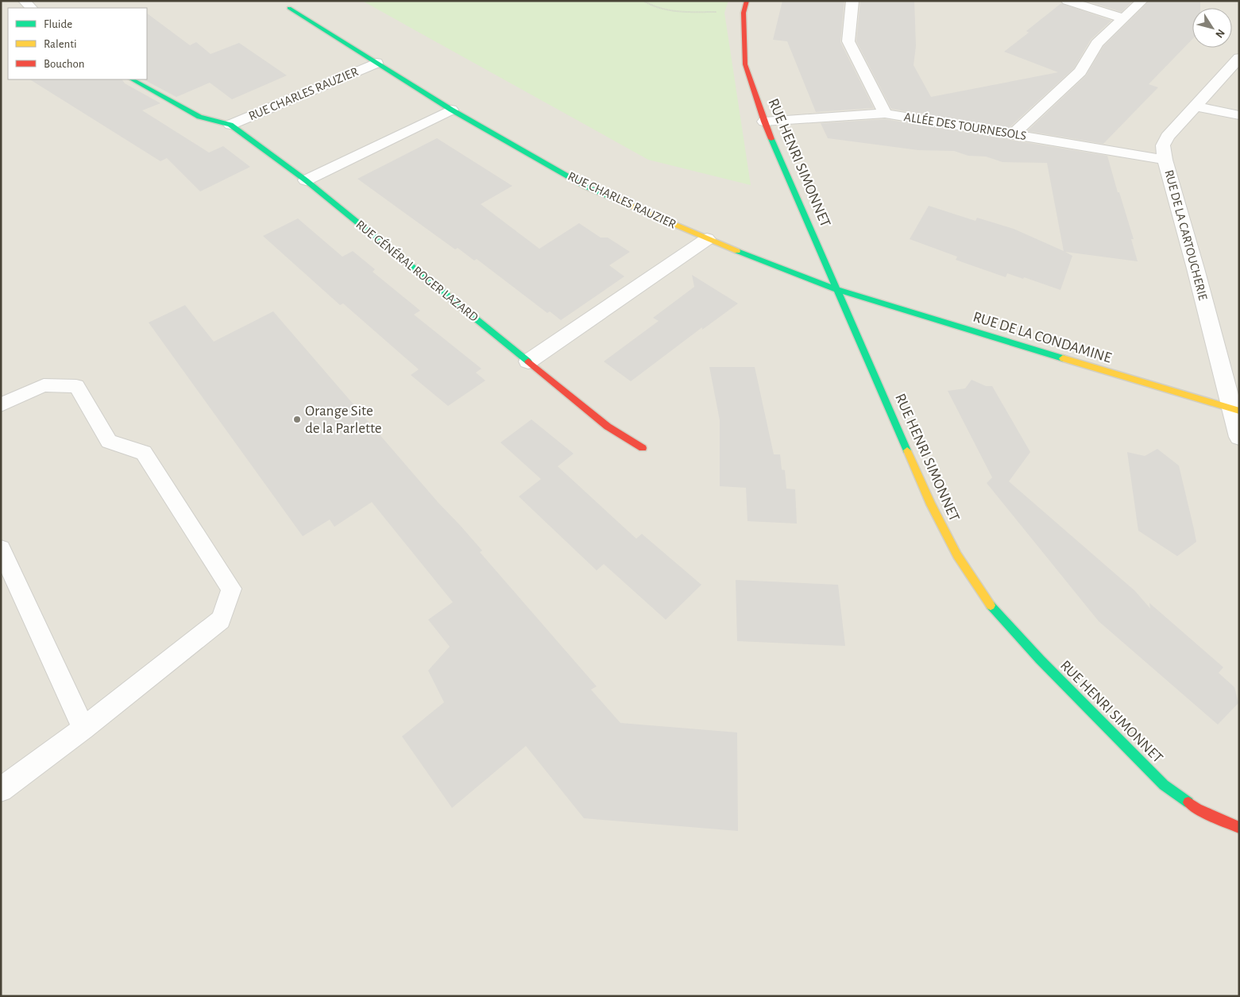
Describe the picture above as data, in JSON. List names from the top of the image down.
{
  "streets": {
    "street": [
      "RUE CHARLES RAUZIER",
      "ALLÉE DES TOURNESOLS",
      "RUE HENRI SIMONNET",
      "RUE DE LA CARTOUCHERIE",
      "RUE GÉNÉRAL ROGER LAZARD",
      "RUE DE LA CONDAMINE"
    ]
  },
  "crossings": [
    ["RUE CHARLES RAUZIER", "RUE HENRI SIMONNET"],
    ["RUE CHARLES RAUZIER", "RUE GÉNÉRAL ROGER LAZARD"],
    ["RUE CHARLES RAUZIER", "RUE DE LA CONDAMINE"],
    ["ALLÉE DES TOURNESOLS", "RUE HENRI SIMONNET"],
    ["ALLÉE DES TOURNESOLS", "RUE DE LA CARTOUCHERIE"],
    ["RUE HENRI SIMONNET", "RUE DE LA CONDAMINE"],
    ["RUE DE LA CARTOUCHERIE", "RUE DE LA CONDAMINE"]
  ],
  "places": ["Orange Site de la Parlette"],
  "legend": ["Fluide", "Ralenti", "Bouchon"],
  "north": "bottom right"
}
